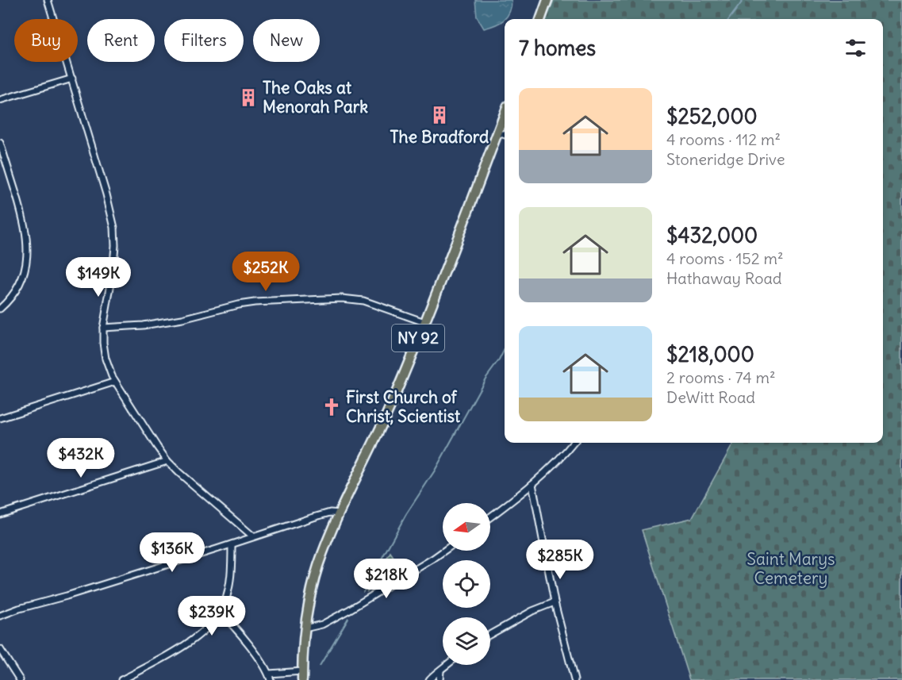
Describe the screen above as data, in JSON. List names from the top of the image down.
{
  "streets": {
    "main road": ["NY 92"]
  },
  "parks": ["Saint Marys Cemetery"],
  "places": {
    "building": ["The Oaks at Menorah Park", "The Bradford"],
    "church": ["First Church of Christ, Scientist"]
  },
  "north": "left",
  "page": {
    "chip": [
      "Buy",
      "Rent",
      "Filters",
      "New"
    ],
    "heading": "7 homes",
    "list": [
      {
        "name": "$252,000",
        "note": "4 rooms · 112 m² · Stoneridge Drive"
      },
      {
        "name": "$432,000",
        "note": "4 rooms · 152 m² · Hathaway Road"
      },
      {
        "name": "$218,000",
        "note": "2 rooms · 74 m² · DeWitt Road"
      }
    ],
    "price": [
      "$252K",
      "$149K",
      "$432K",
      "$136K",
      "$285K",
      "$218K",
      "$239K"
    ]
  }
}
